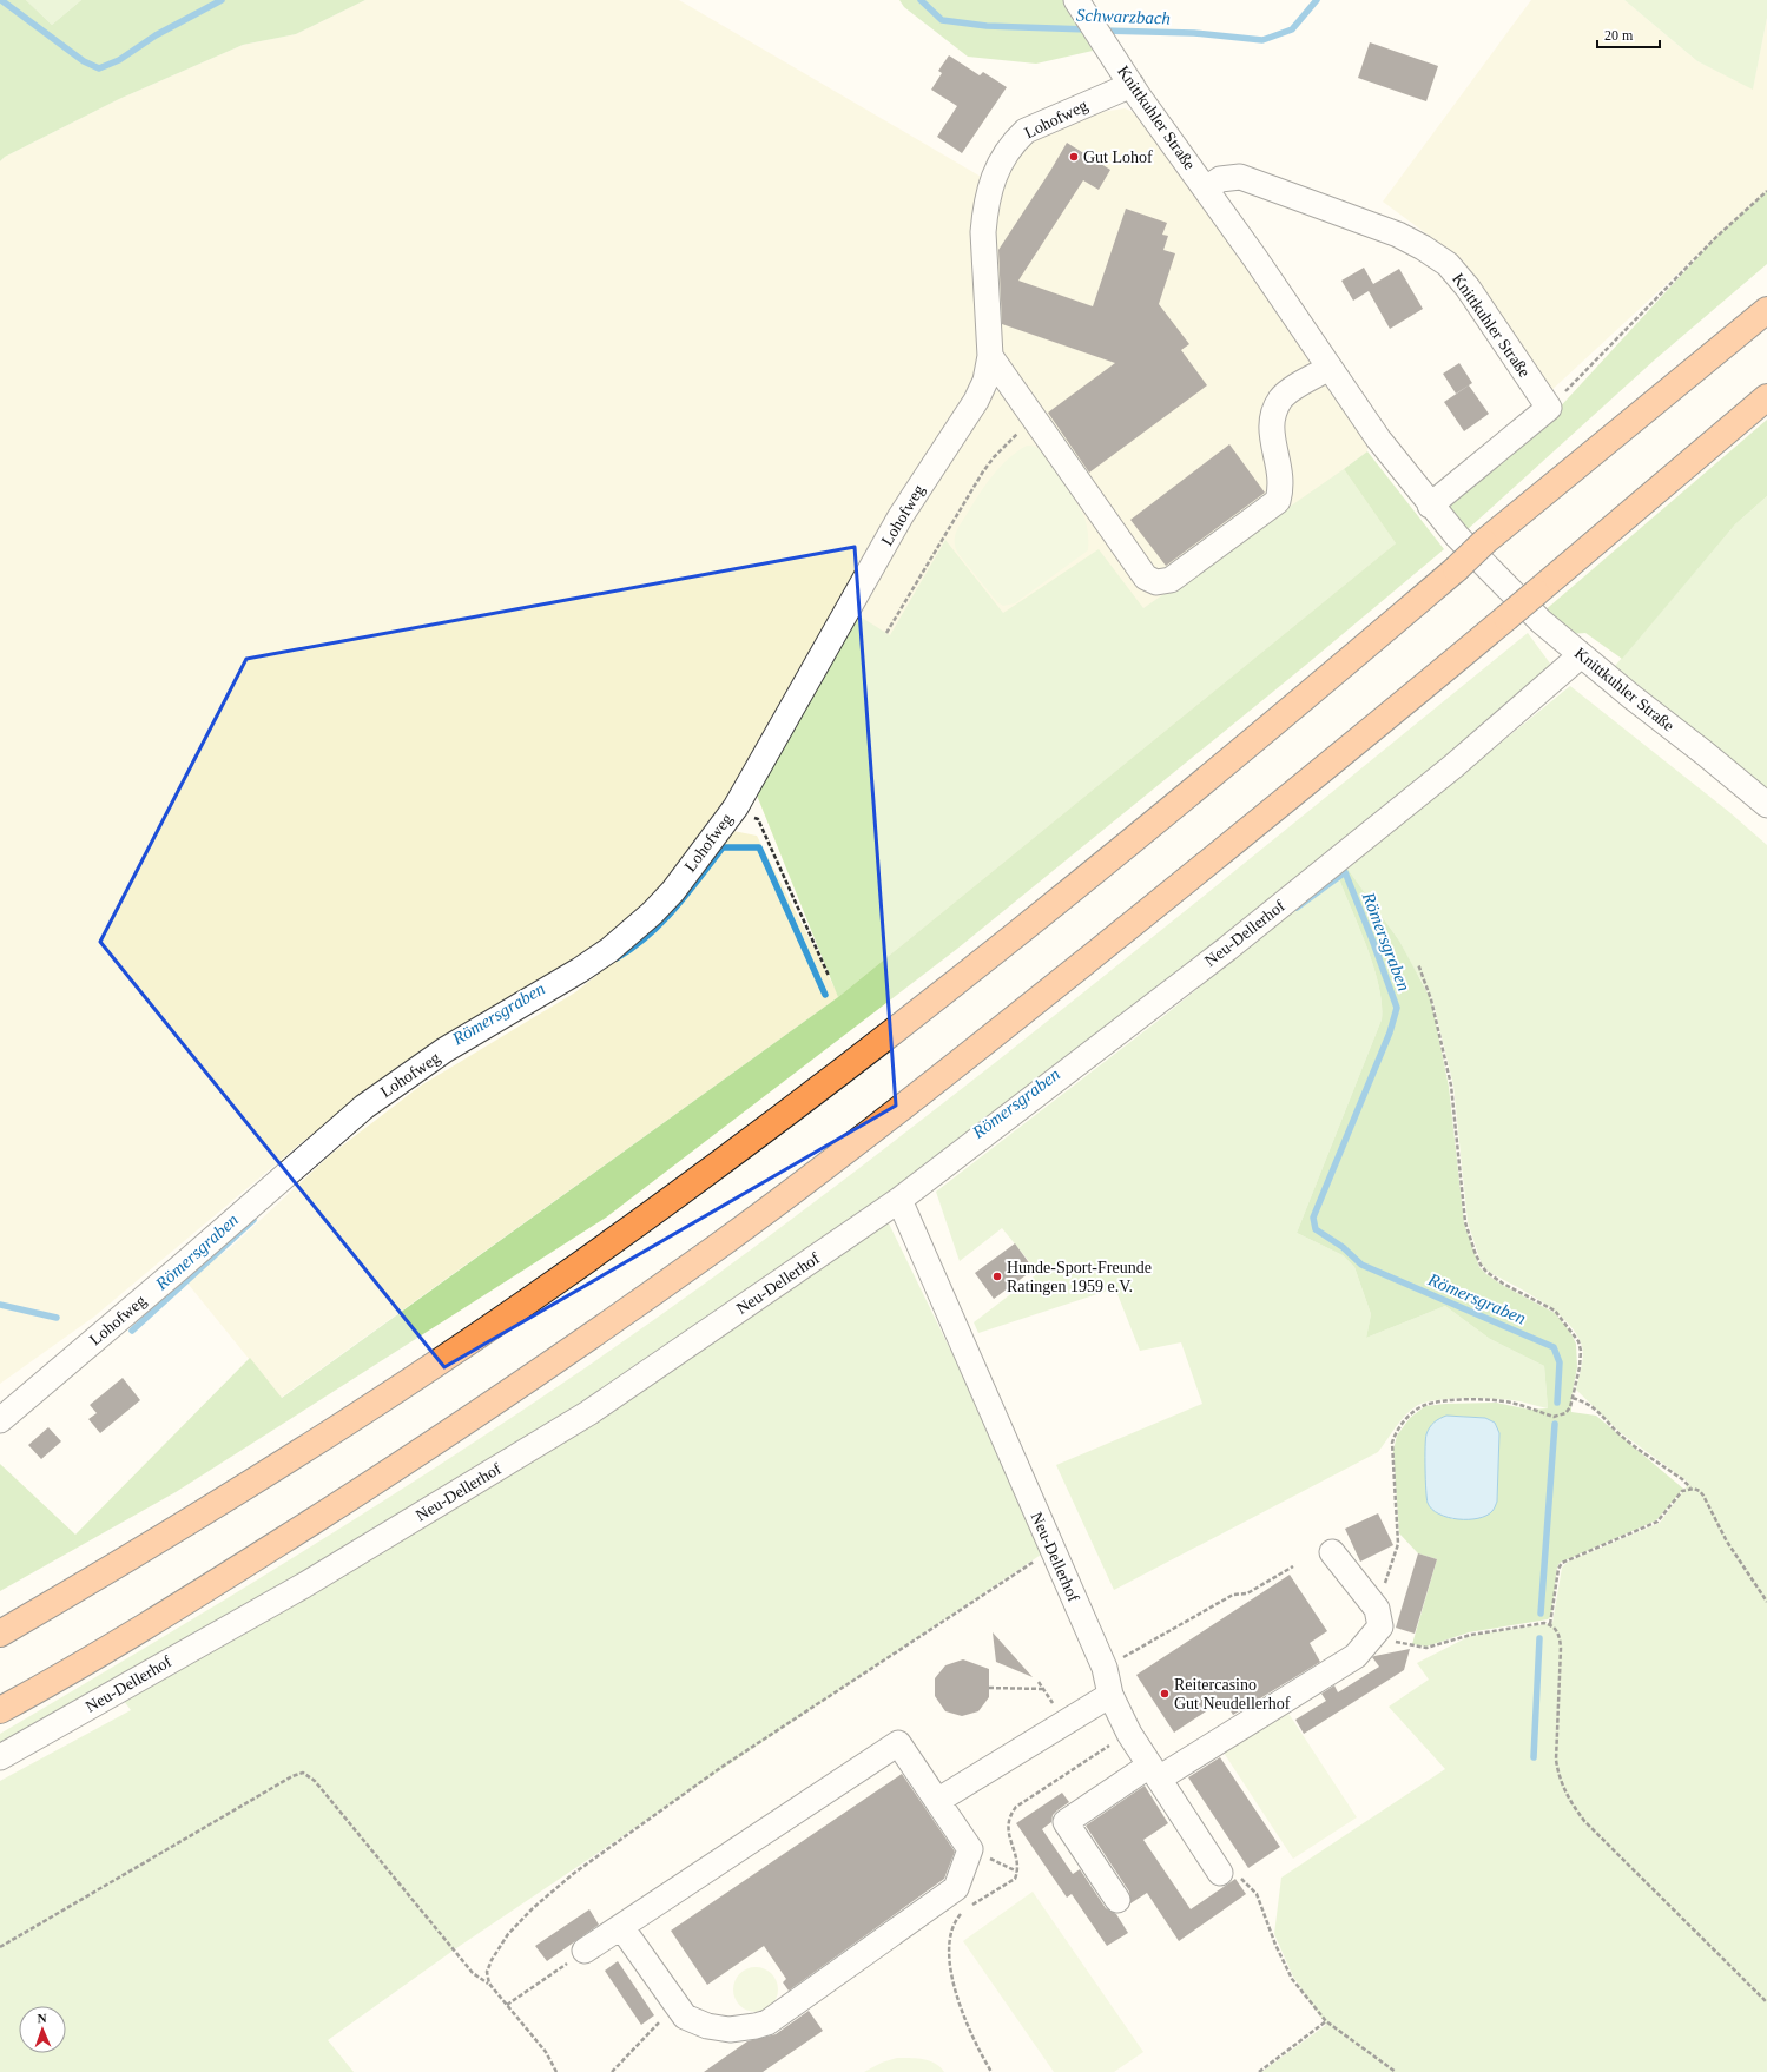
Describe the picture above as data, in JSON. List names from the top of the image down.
{
  "streets": {
    "street": ["Knittkuhler Straße", "Lohofweg", "Neu-Dellerhof"]
  },
  "crossings": [
    ["Knittkuhler Straße", "Lohofweg"],
    ["Knittkuhler Straße", "Neu-Dellerhof"]
  ],
  "water": ["Schwarzbach", "Römersgraben"],
  "places": ["Gut Lohof", "Hunde-Sport-Freunde Ratingen 1959 e.V.", "Reitercasino Gut Neudellerhof"],
  "scale_bar": "20 m",
  "north": "top"
}
